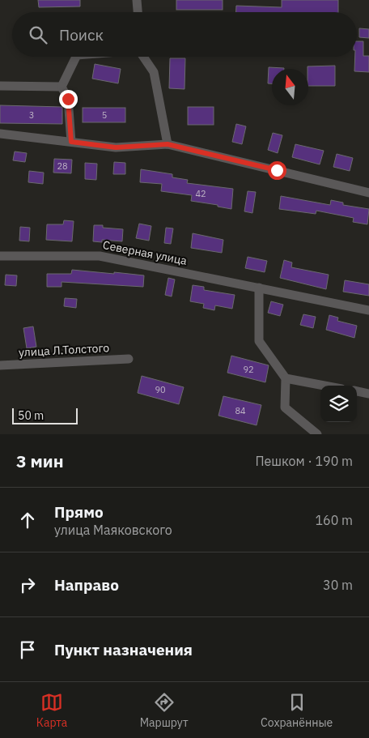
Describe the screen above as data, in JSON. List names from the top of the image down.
{
  "streets": {
    "street": ["Северная улица", "улица Л.Толстого"]
  },
  "house_numbers": [
    "3",
    "5",
    "28",
    "42",
    "92",
    "90",
    "84"
  ],
  "scale_bar": "50 m",
  "north": "top",
  "page": {
    "search": "Поиск",
    "scale": "50 m",
    "heading": ["3 мин", "Пешком · 190 m"],
    "list": [
      ["Прямо", "улица Маяковского", "160 m"],
      ["Направо", "30 m"],
      "Пункт назначения"
    ],
    "nav": ["Карта", "Маршрут", "Сохранённые"]
  }
}
